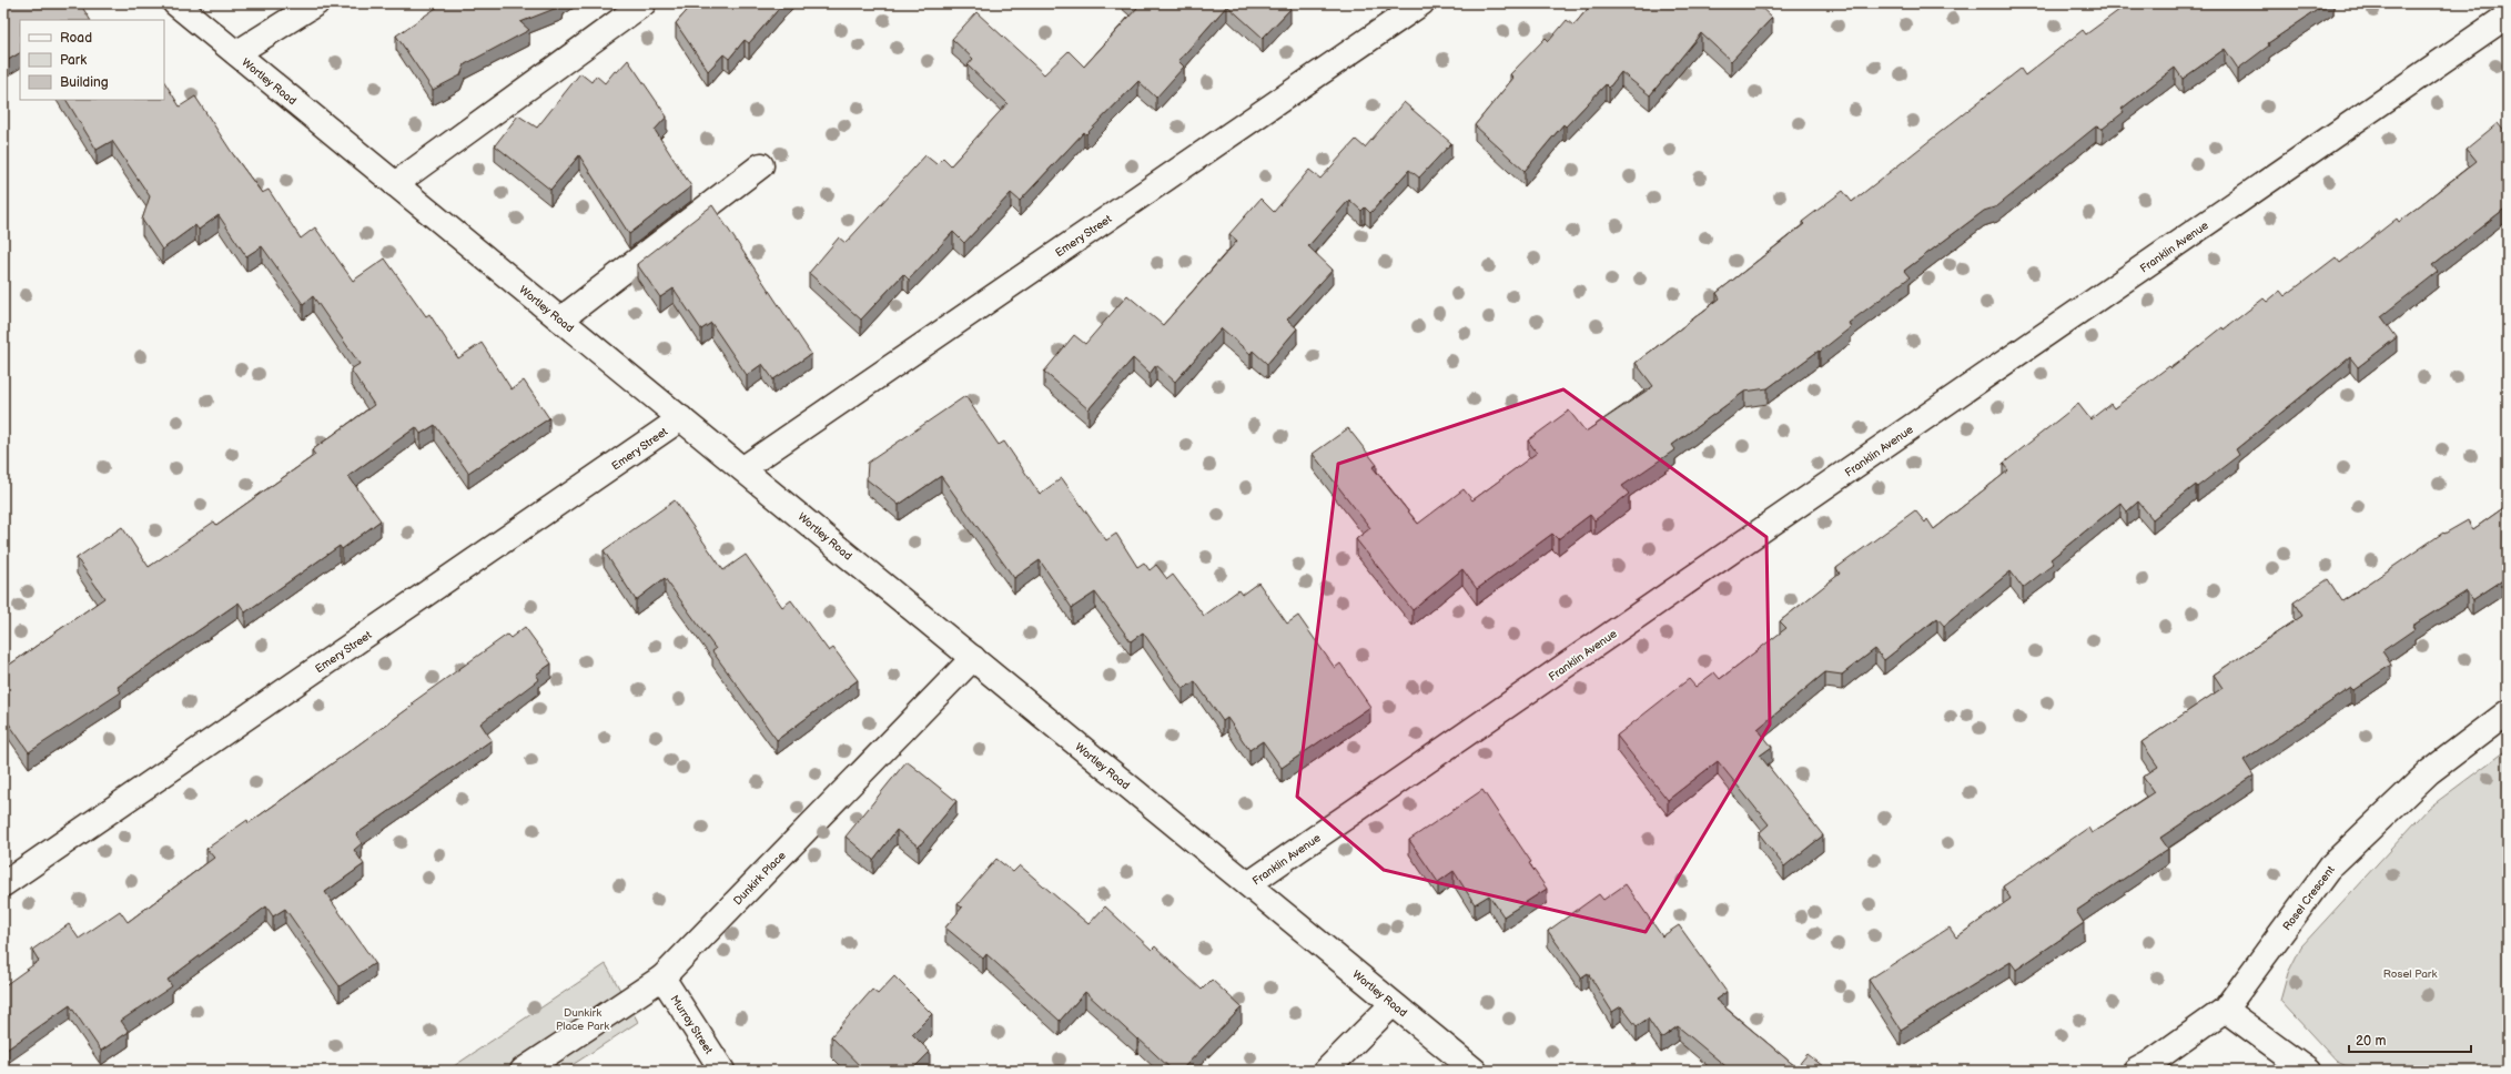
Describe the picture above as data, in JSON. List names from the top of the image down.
{
  "streets": {
    "street": [
      "Wortley Road",
      "Emery Street",
      "Franklin Avenue",
      "Dunkirk Place",
      "Rosel Crescent",
      "Murray Street"
    ]
  },
  "crossings": [
    ["Wortley Road", "Emery Street"],
    ["Wortley Road", "Franklin Avenue"],
    ["Wortley Road", "Dunkirk Place"],
    ["Dunkirk Place", "Murray Street"]
  ],
  "parks": ["Rosel Park", "Dunkirk Place Park"],
  "legend": ["Road", "Park", "Building"],
  "scale_bar": "20 m"
}
